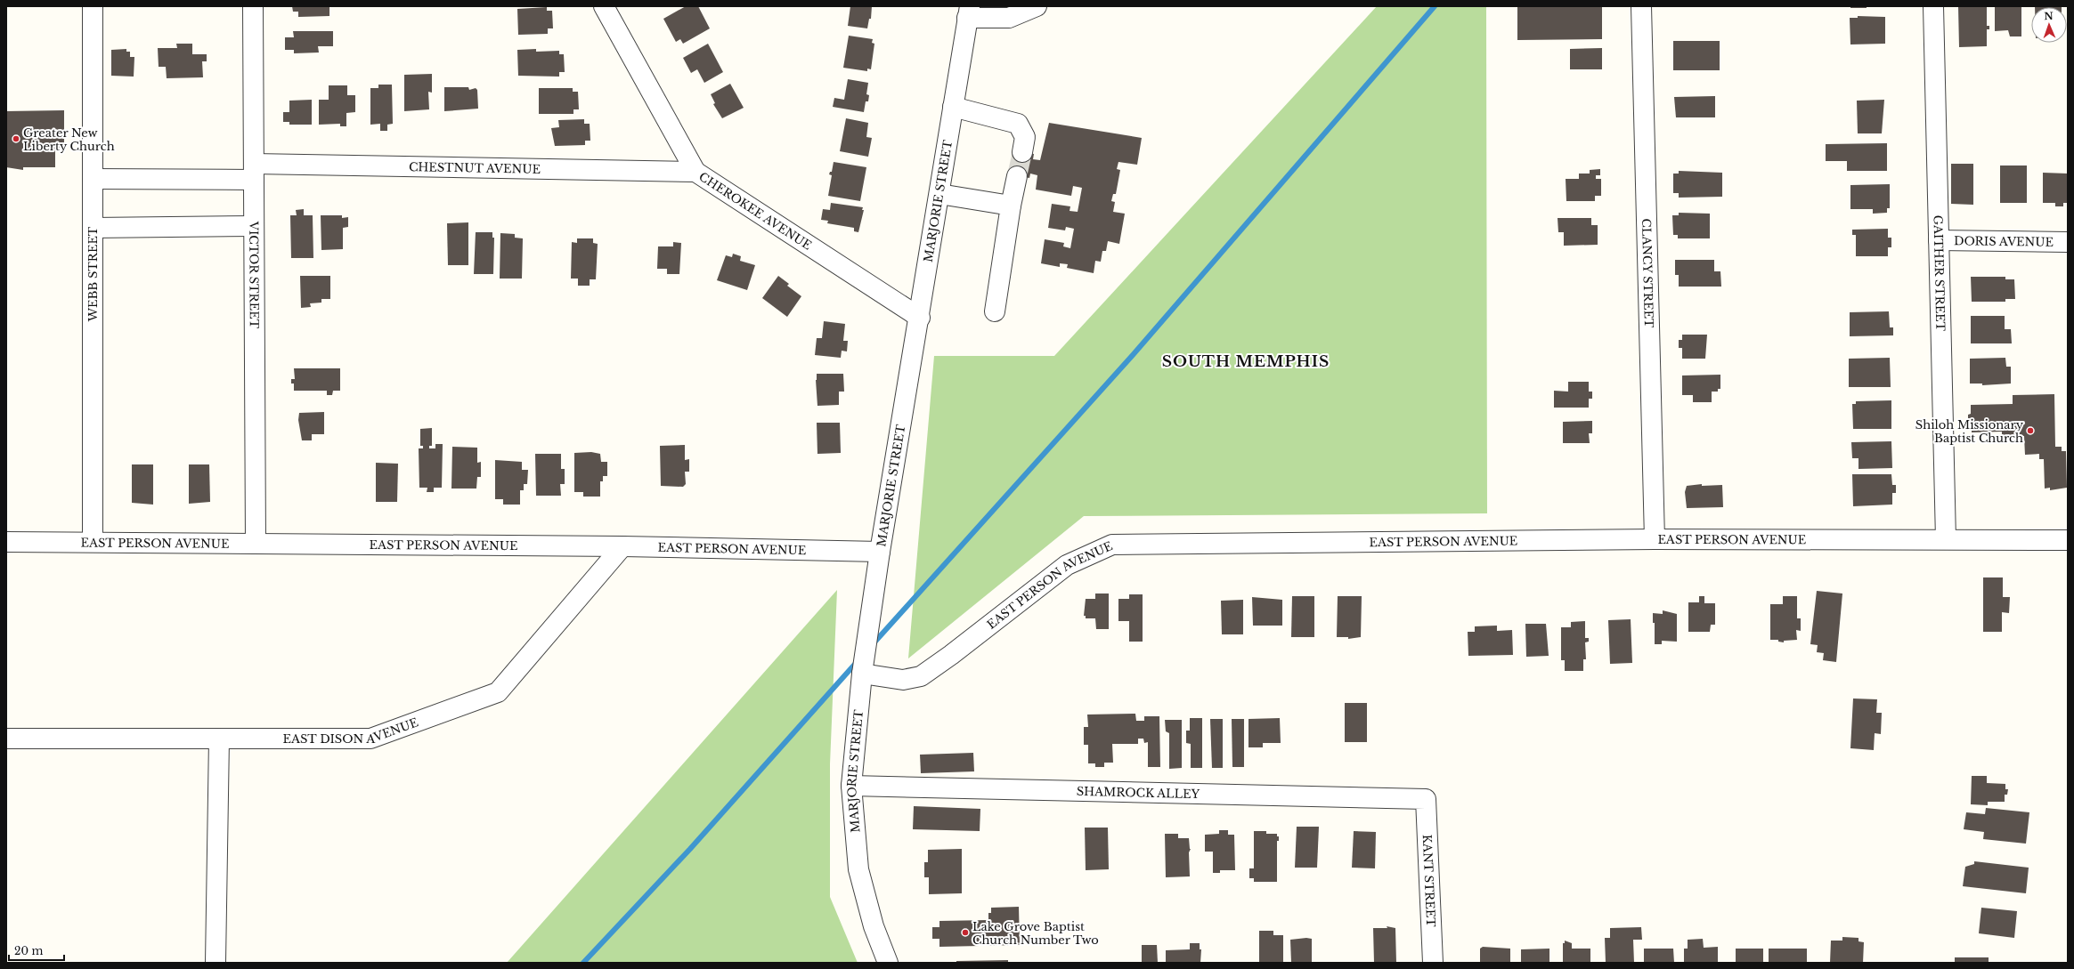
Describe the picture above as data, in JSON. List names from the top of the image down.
{
  "streets": {
    "street": [
      "CHESTNUT AVENUE",
      "MARJORIE STREET",
      "CHEROKEE AVENUE",
      "DORIS AVENUE",
      "CLANCY STREET",
      "GAITHER STREET",
      "WEBB STREET",
      "VICTOR STREET",
      "EAST PERSON AVENUE",
      "EAST DISON AVENUE",
      "SHAMROCK ALLEY",
      "KANT STREET"
    ]
  },
  "crossings": [
    ["CHESTNUT AVENUE", "CHEROKEE AVENUE"],
    ["CHESTNUT AVENUE", "WEBB STREET"],
    ["CHESTNUT AVENUE", "VICTOR STREET"],
    ["MARJORIE STREET", "CHEROKEE AVENUE"],
    ["MARJORIE STREET", "EAST PERSON AVENUE"],
    ["MARJORIE STREET", "SHAMROCK ALLEY"],
    ["DORIS AVENUE", "GAITHER STREET"],
    ["CLANCY STREET", "EAST PERSON AVENUE"],
    ["GAITHER STREET", "EAST PERSON AVENUE"],
    ["WEBB STREET", "EAST PERSON AVENUE"],
    ["VICTOR STREET", "EAST PERSON AVENUE"],
    ["EAST PERSON AVENUE", "EAST DISON AVENUE"],
    ["SHAMROCK ALLEY", "KANT STREET"]
  ],
  "districts": ["SOUTH MEMPHIS"],
  "places": ["Greater New Liberty Church", "Shiloh Missionary Baptist Church", "Lake Grove Baptist Church Number Two"],
  "scale_bar": "20 m",
  "north": "top"
}
